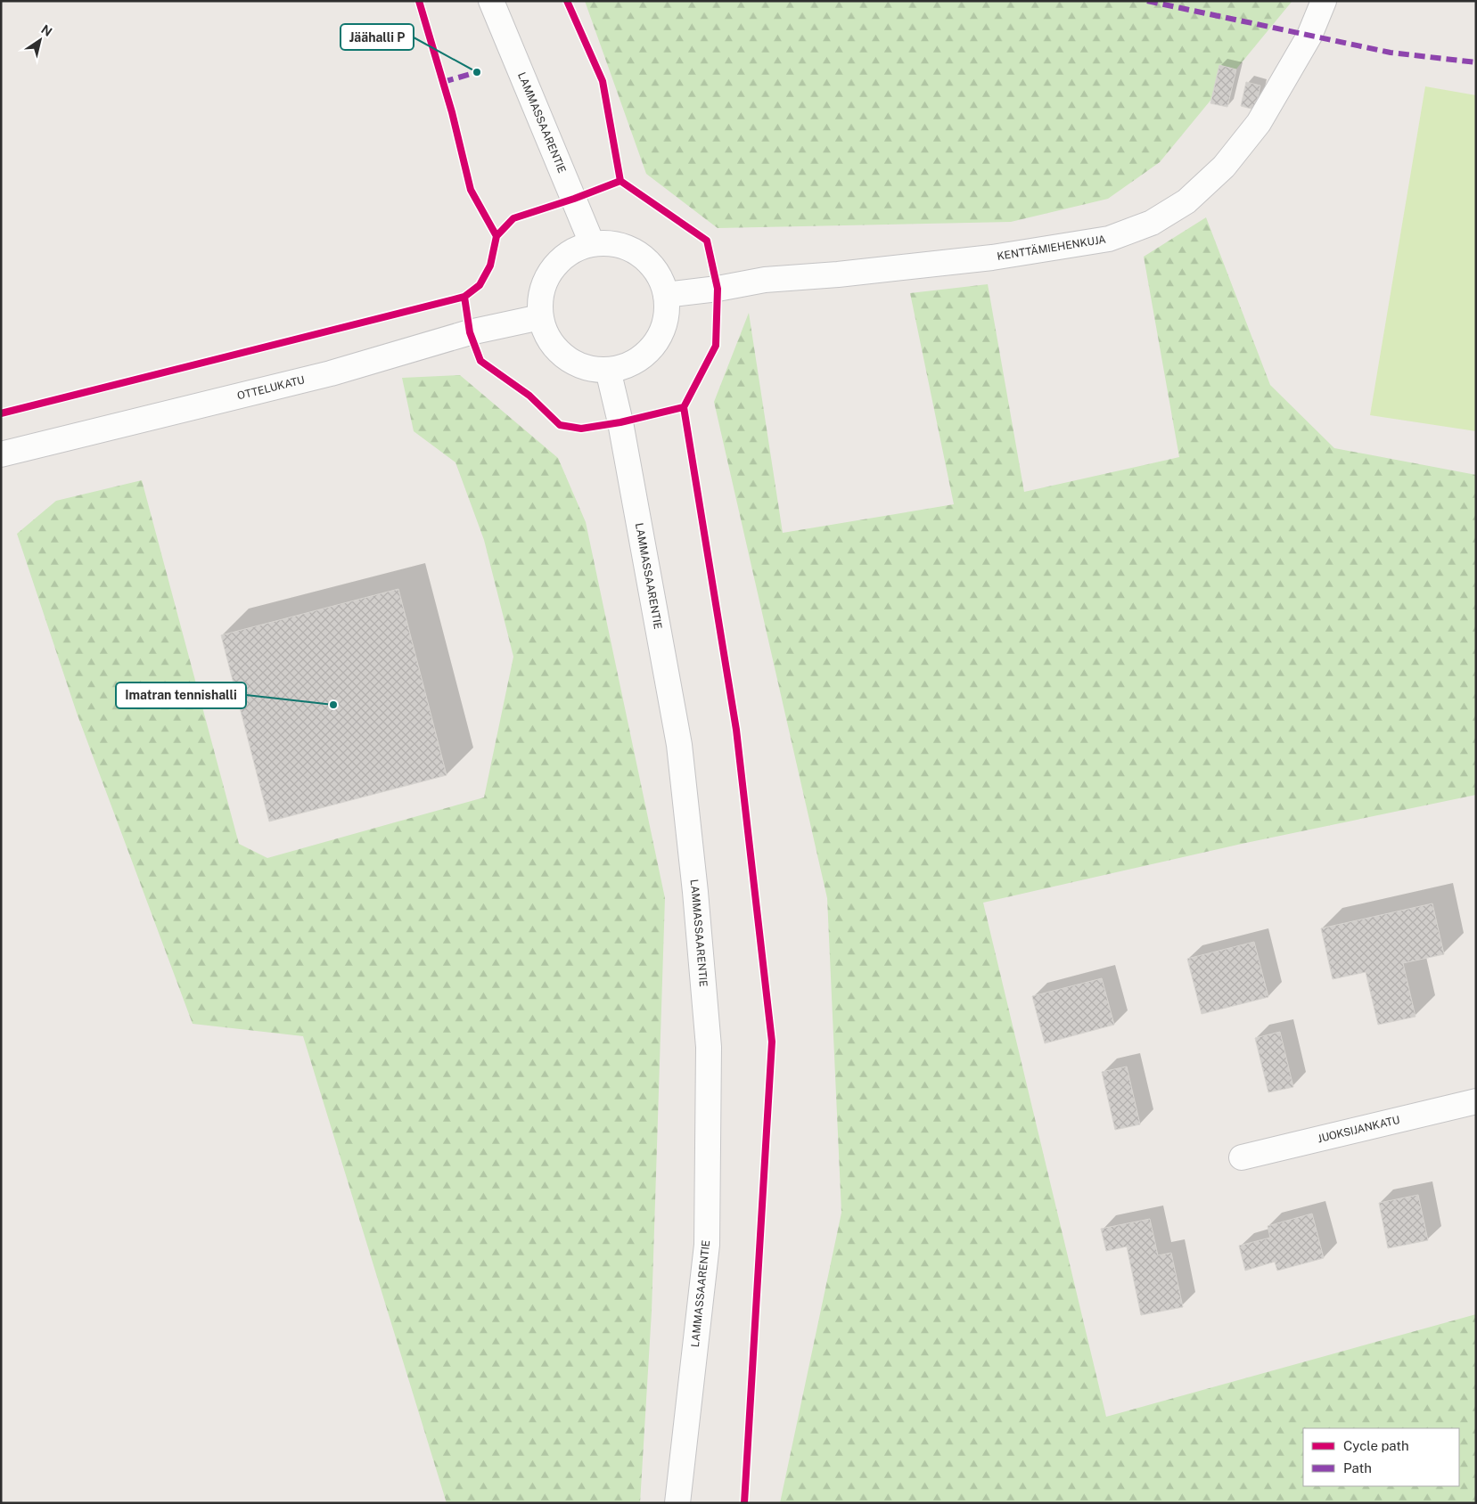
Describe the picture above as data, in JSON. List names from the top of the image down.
{
  "streets": {
    "street": [
      "LAMMASSAARENTIE",
      "KENTTÄMIEHENKUJA",
      "OTTELUKATU",
      "JUOKSIJANKATU"
    ]
  },
  "crossings": [
    ["LAMMASSAARENTIE", "KENTTÄMIEHENKUJA"],
    ["LAMMASSAARENTIE", "OTTELUKATU"],
    ["KENTTÄMIEHENKUJA", "OTTELUKATU"]
  ],
  "places": ["Jäähalli P", "Imatran tennishalli"],
  "legend": ["Cycle path", "Path"],
  "north": "top right"
}
